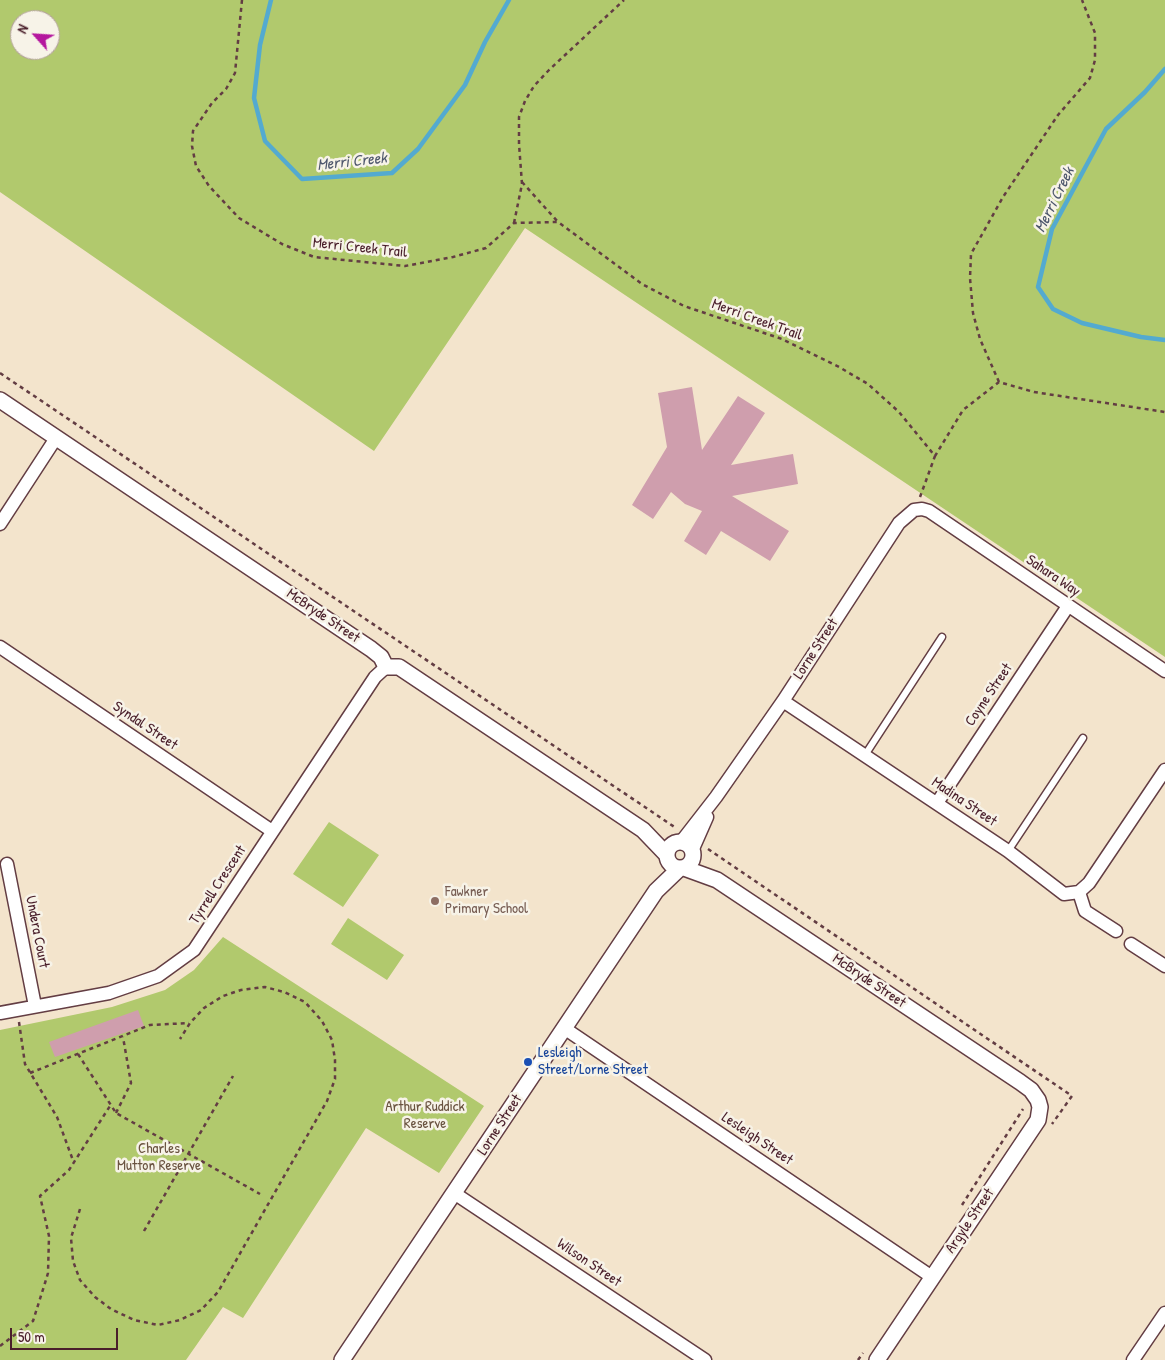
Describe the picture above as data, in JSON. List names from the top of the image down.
{
  "streets": {
    "street": [
      "Sahara Way",
      "McBryde Street",
      "Lorne Street",
      "Coyne Street",
      "Syndal Street",
      "Madina Street",
      "Tyrrell Crescent",
      "Undera Court",
      "Lesleigh Street",
      "Argyle Street",
      "Wilson Street"
    ],
    "path": ["Merri Creek Trail"]
  },
  "crossings": [
    ["Sahara Way", "Lorne Street"],
    ["Sahara Way", "Coyne Street"],
    ["McBryde Street", "Lorne Street"],
    ["McBryde Street", "Tyrrell Crescent"],
    ["McBryde Street", "Argyle Street"],
    ["Lorne Street", "Madina Street"],
    ["Lorne Street", "Lesleigh Street"],
    ["Lorne Street", "Wilson Street"],
    ["Coyne Street", "Madina Street"],
    ["Syndal Street", "Tyrrell Crescent"],
    ["Tyrrell Crescent", "Undera Court"],
    ["Lesleigh Street", "Argyle Street"]
  ],
  "water": ["Merri Creek"],
  "parks": ["Arthur Ruddick Reserve", "Charles Mutton Reserve"],
  "places": ["Fawkner Primary School", "Lesleigh Street/Lorne Street"],
  "scale_bar": "50 m",
  "north": "top left"
}
